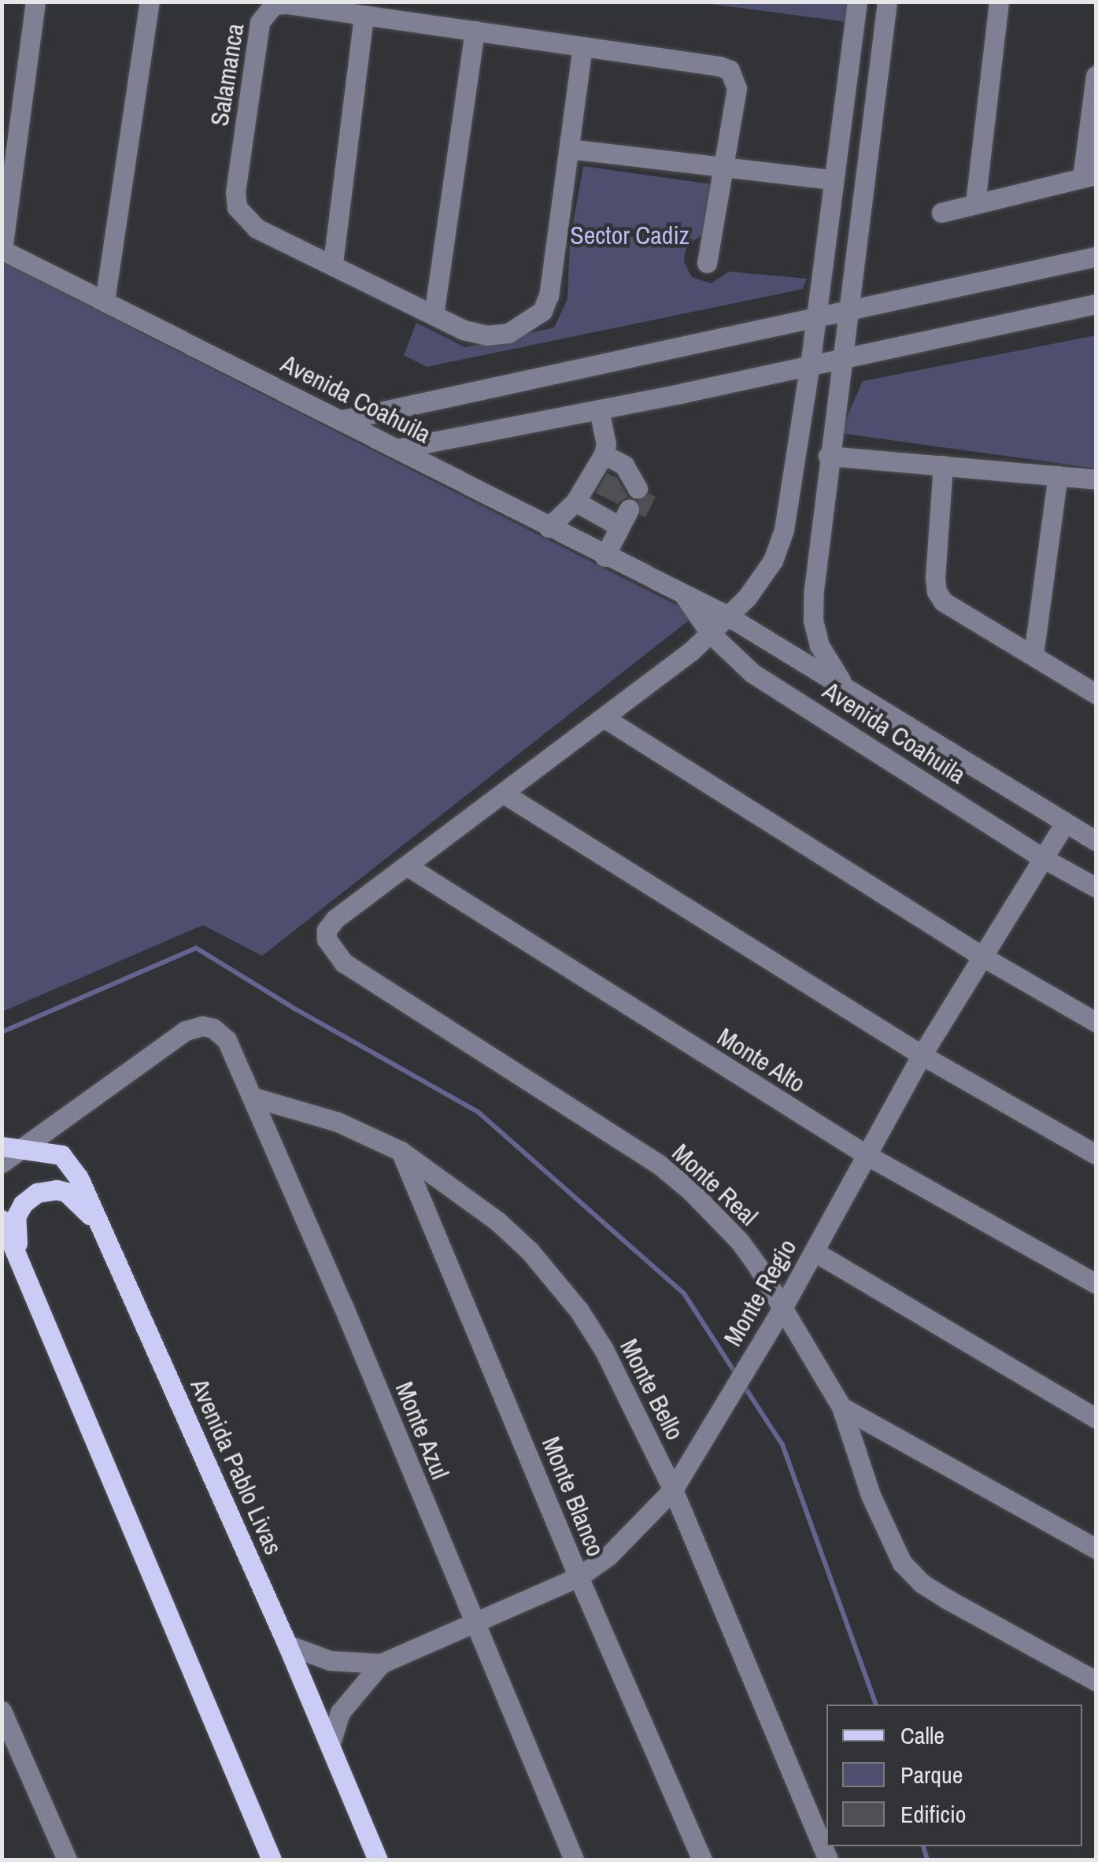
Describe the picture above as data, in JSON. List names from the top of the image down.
{
  "streets": {
    "main road": ["Avenida Pablo Livas"],
    "street": [
      "Salamanca",
      "Avenida Coahuila",
      "Monte Alto",
      "Monte Real",
      "Monte Regio",
      "Monte Bello",
      "Monte Azul",
      "Monte Blanco"
    ]
  },
  "crossings": [
    ["Avenida Coahuila", "Monte Regio"],
    ["Monte Alto", "Monte Real"],
    ["Monte Alto", "Monte Regio"],
    ["Monte Real", "Monte Regio"],
    ["Monte Regio", "Monte Bello"],
    ["Monte Regio", "Monte Azul"],
    ["Monte Regio", "Avenida Pablo Livas"],
    ["Monte Regio", "Monte Blanco"],
    ["Monte Bello", "Monte Azul"],
    ["Monte Bello", "Monte Blanco"],
    ["Monte Azul", "Avenida Pablo Livas"]
  ],
  "parks": ["Sector Cadiz"],
  "legend": ["Calle", "Parque", "Edificio"]
}
